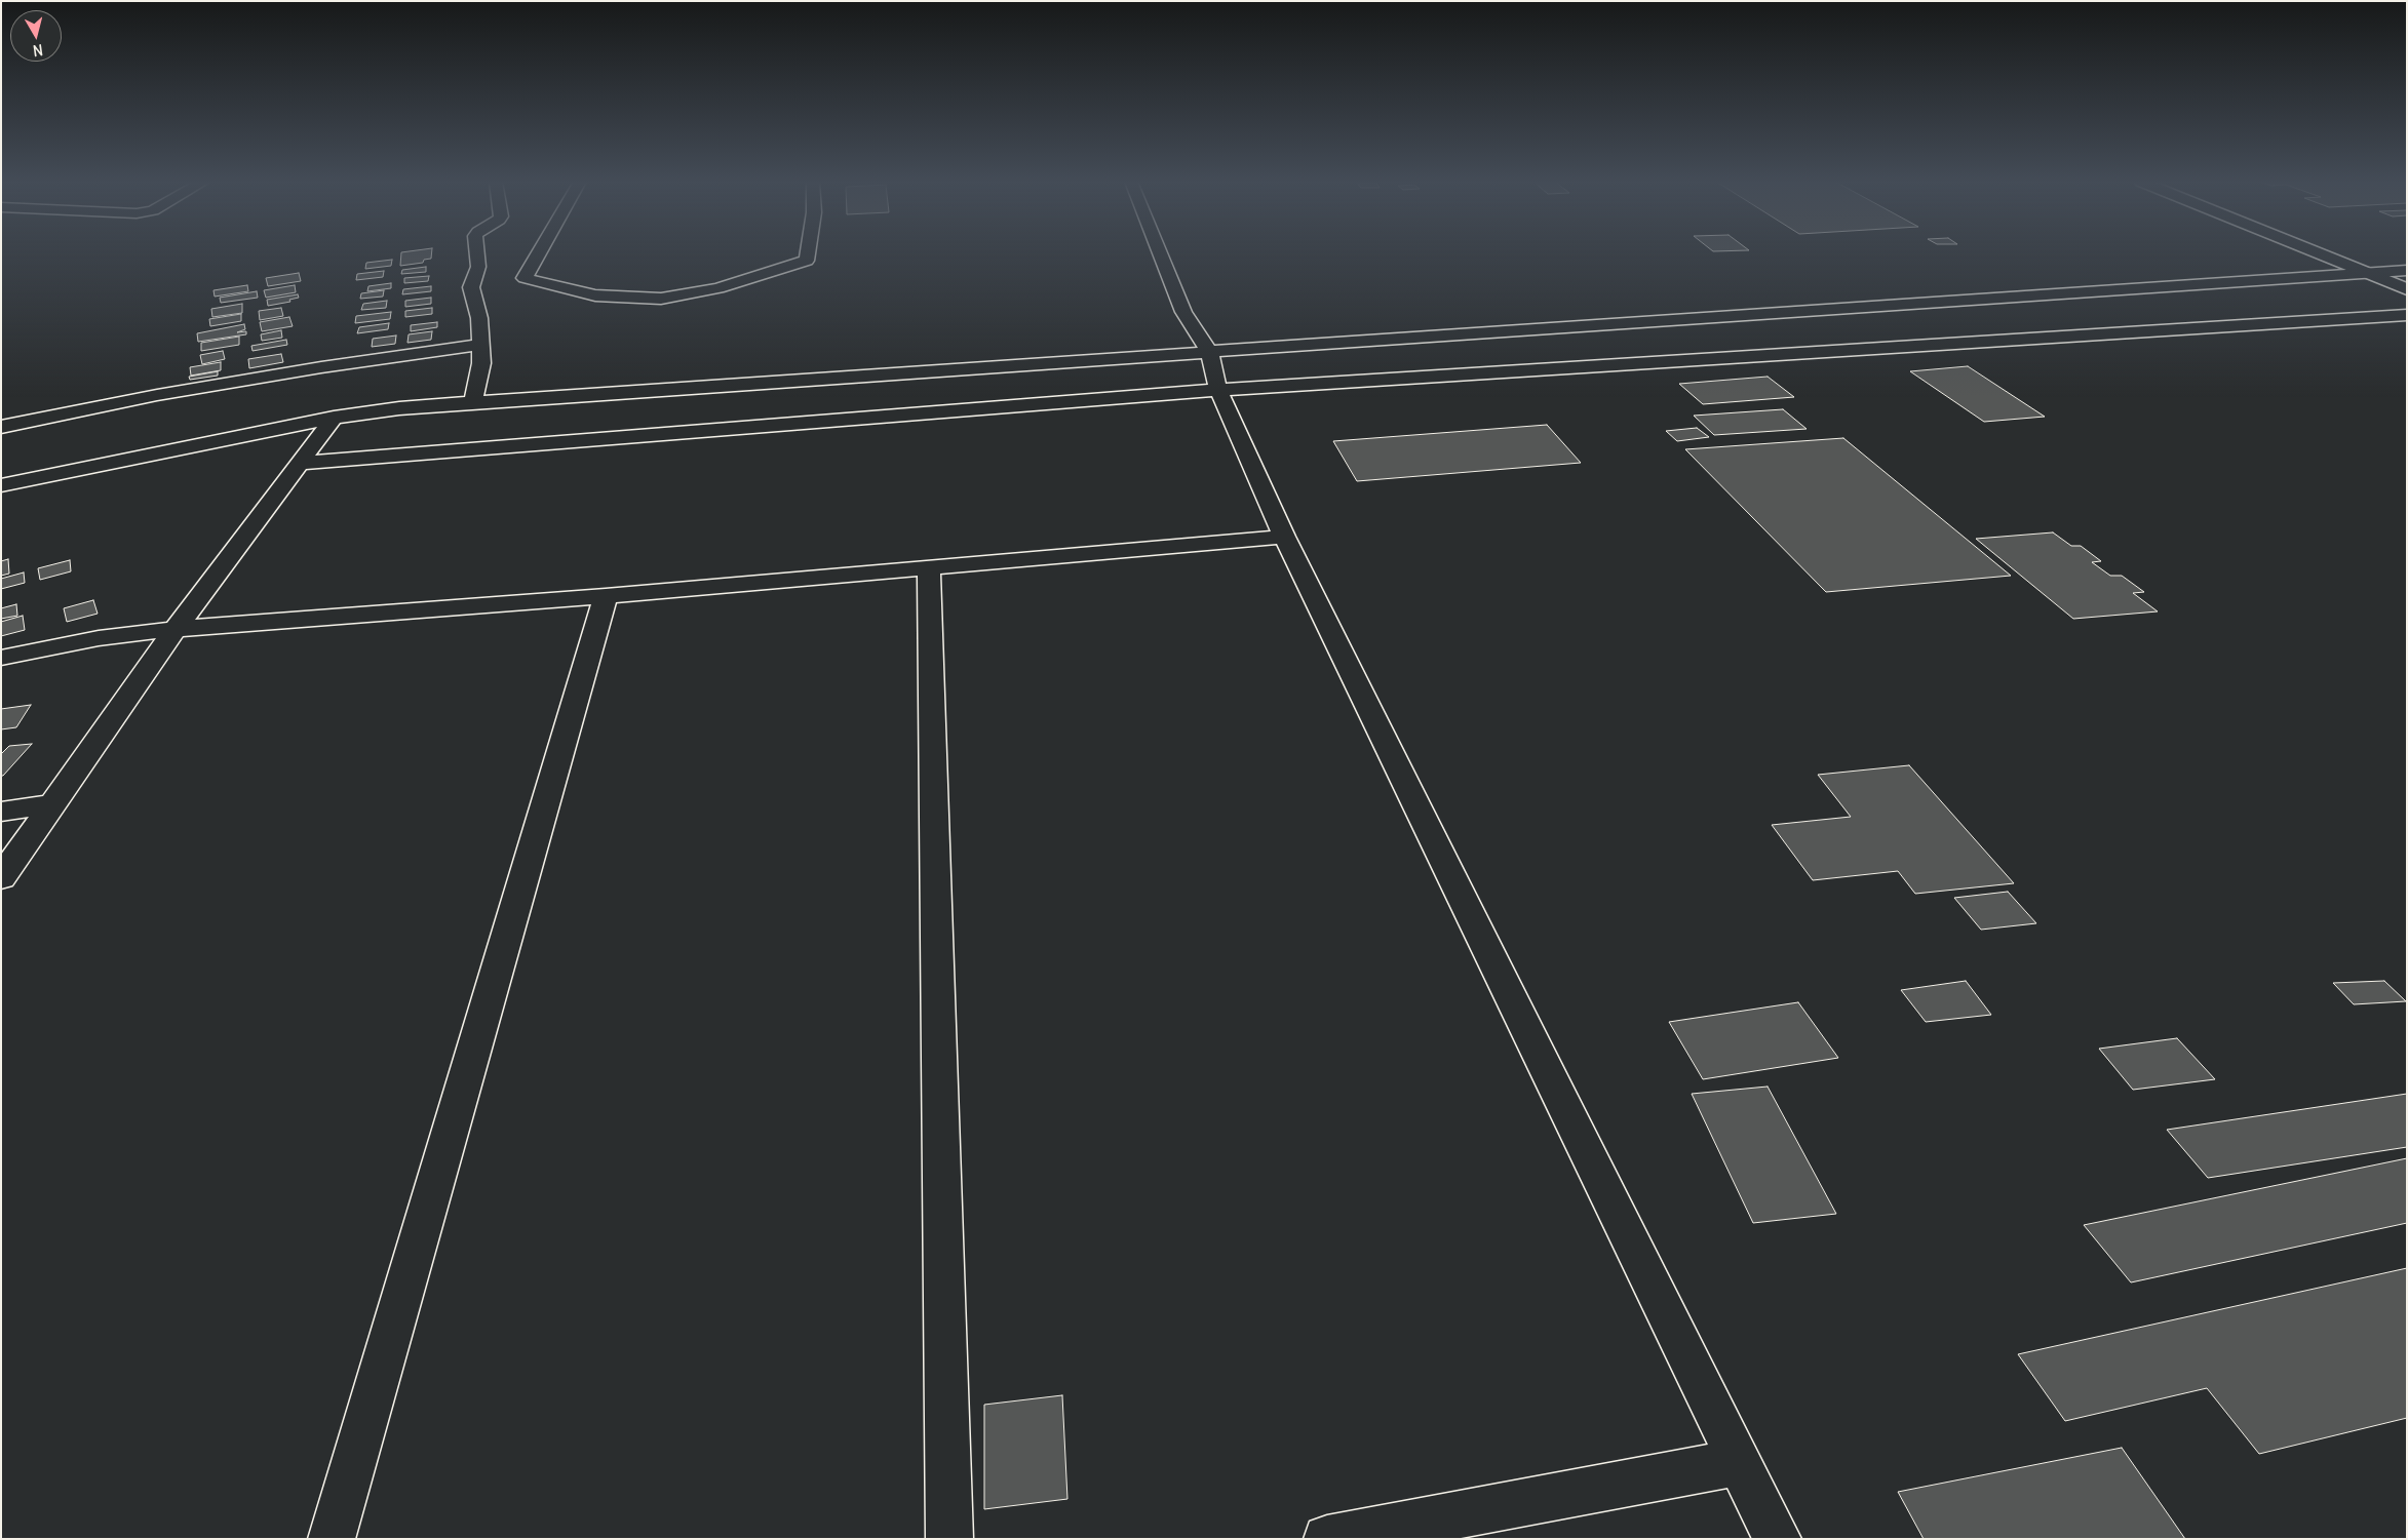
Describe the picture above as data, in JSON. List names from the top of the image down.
{
  "north": "bottom"
}
